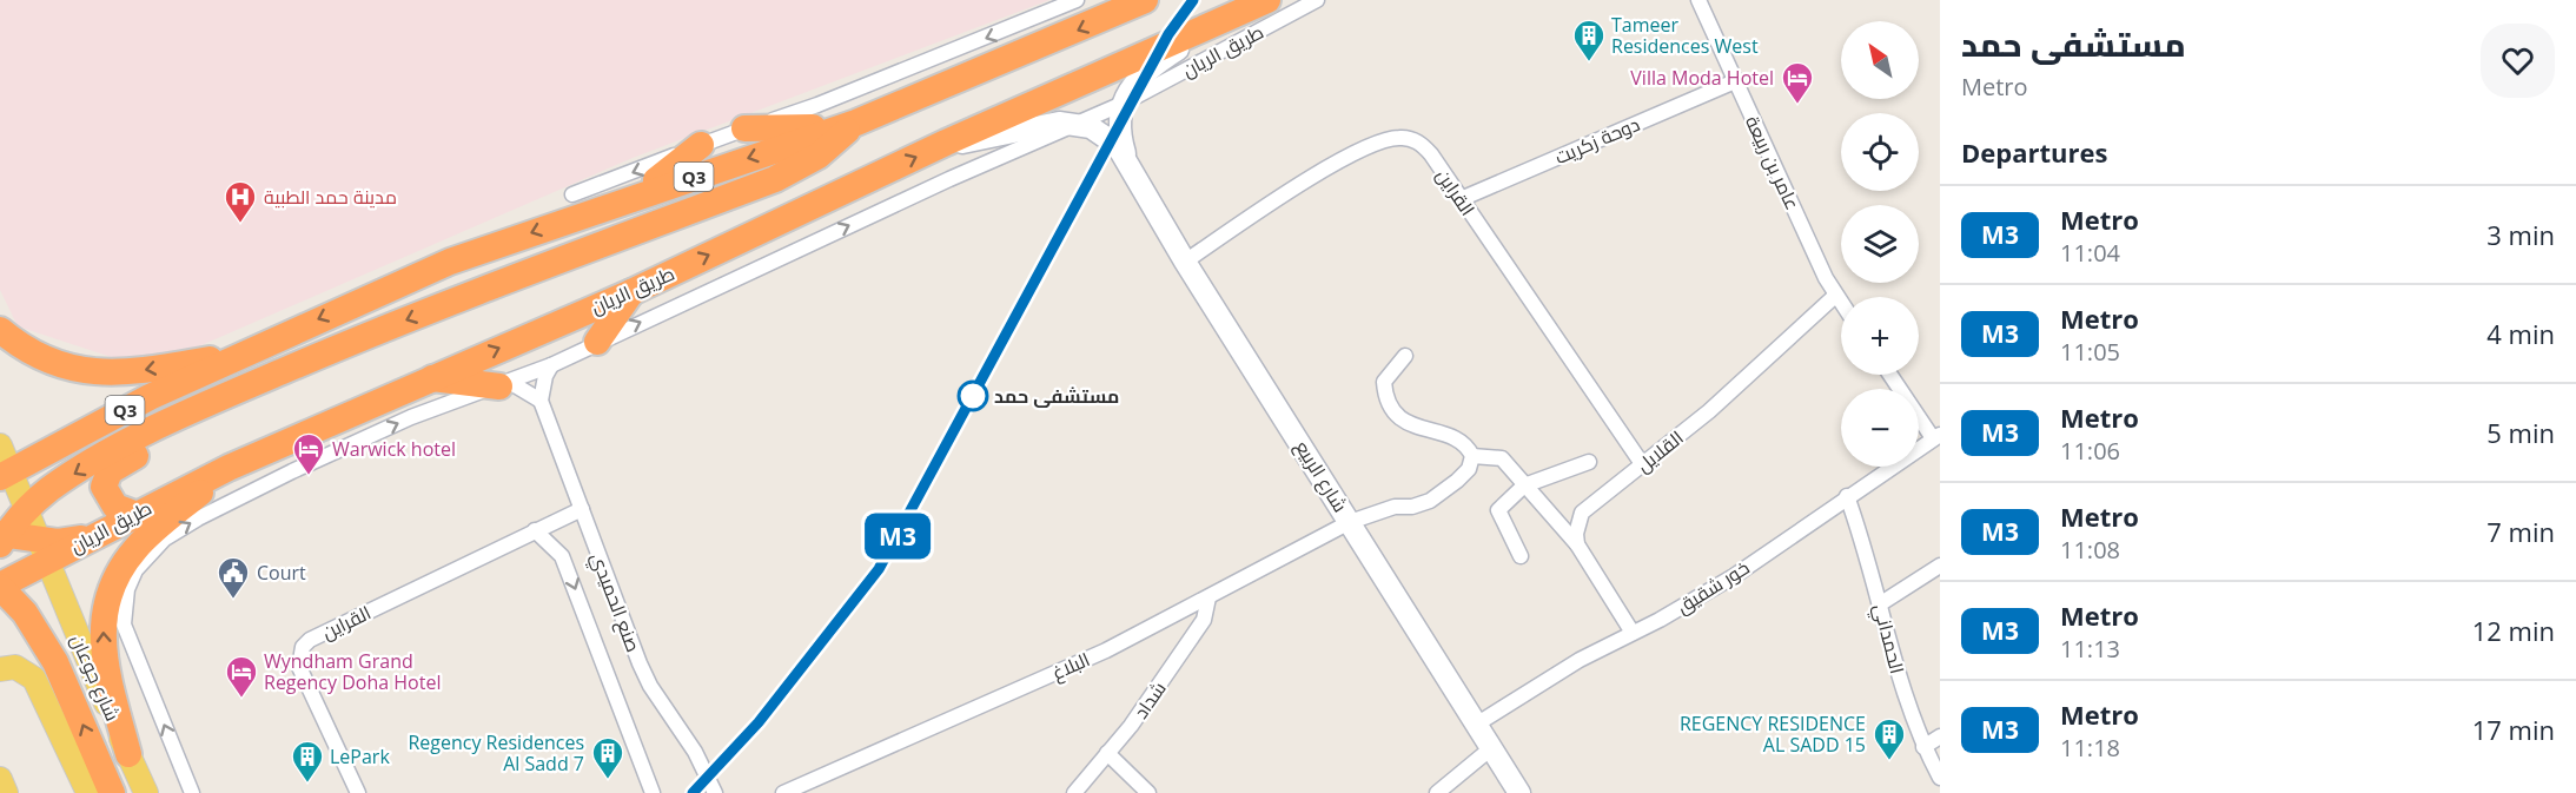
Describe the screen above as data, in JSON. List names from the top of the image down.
{
  "streets": {
    "highway": ["طريق الريان", "Q3"],
    "main road": ["شارع جوعان"],
    "street": [
      "دوحة زكريت",
      "عامر بن ربيعة",
      "القراين",
      "القلايل",
      "شارع الربيع",
      "خور شقيق",
      "صنع الحميدي",
      "الحمداني",
      "البلاغ",
      "شداد"
    ]
  },
  "crossings": [
    ["طريق الريان", "شارع الربيع"],
    ["طريق الريان", "شارع جوعان"],
    ["دوحة زكريت", "عامر بن ربيعة"],
    ["دوحة زكريت", "القراين"],
    ["عامر بن ربيعة", "القلايل"],
    ["Q3", "شارع جوعان"],
    ["القراين", "القلايل"],
    ["القراين", "شارع الربيع"],
    ["القراين", "صنع الحميدي"],
    ["شارع الربيع", "خور شقيق"],
    ["شارع الربيع", "البلاغ"],
    ["خور شقيق", "الحمداني"],
    ["البلاغ", "شداد"]
  ],
  "places": {
    "building": [
      "Tameer Residences West",
      "REGENCY RESIDENCE AL SADD 15",
      "Regency Residences Al Sadd 7",
      "LePark"
    ],
    "hotel": ["Villa Moda Hotel", "Warwick hotel", "Wyndham Grand Regency Doha Hotel"],
    "hospital": ["مدينة حمد الطبية"],
    "other": ["مستشفى حمد"],
    "public building": ["Court"]
  },
  "lines": ["metro line M3"],
  "north": "top left",
  "page": {
    "on_map": "M3",
    "heading": [
      ["مستشفى حمد", "Metro"],
      "Departures"
    ],
    "map_buttons": ["+", "−"],
    "list": [
      {
        "mark": "M3",
        "name": "Metro",
        "note": "11:04",
        "value": "3 min"
      },
      {
        "mark": "M3",
        "name": "Metro",
        "note": "11:05",
        "value": "4 min"
      },
      {
        "mark": "M3",
        "name": "Metro",
        "note": "11:06",
        "value": "5 min"
      },
      {
        "mark": "M3",
        "name": "Metro",
        "note": "11:08",
        "value": "7 min"
      },
      {
        "mark": "M3",
        "name": "Metro",
        "note": "11:13",
        "value": "12 min"
      },
      {
        "mark": "M3",
        "name": "Metro",
        "note": "11:18",
        "value": "17 min"
      }
    ]
  }
}
